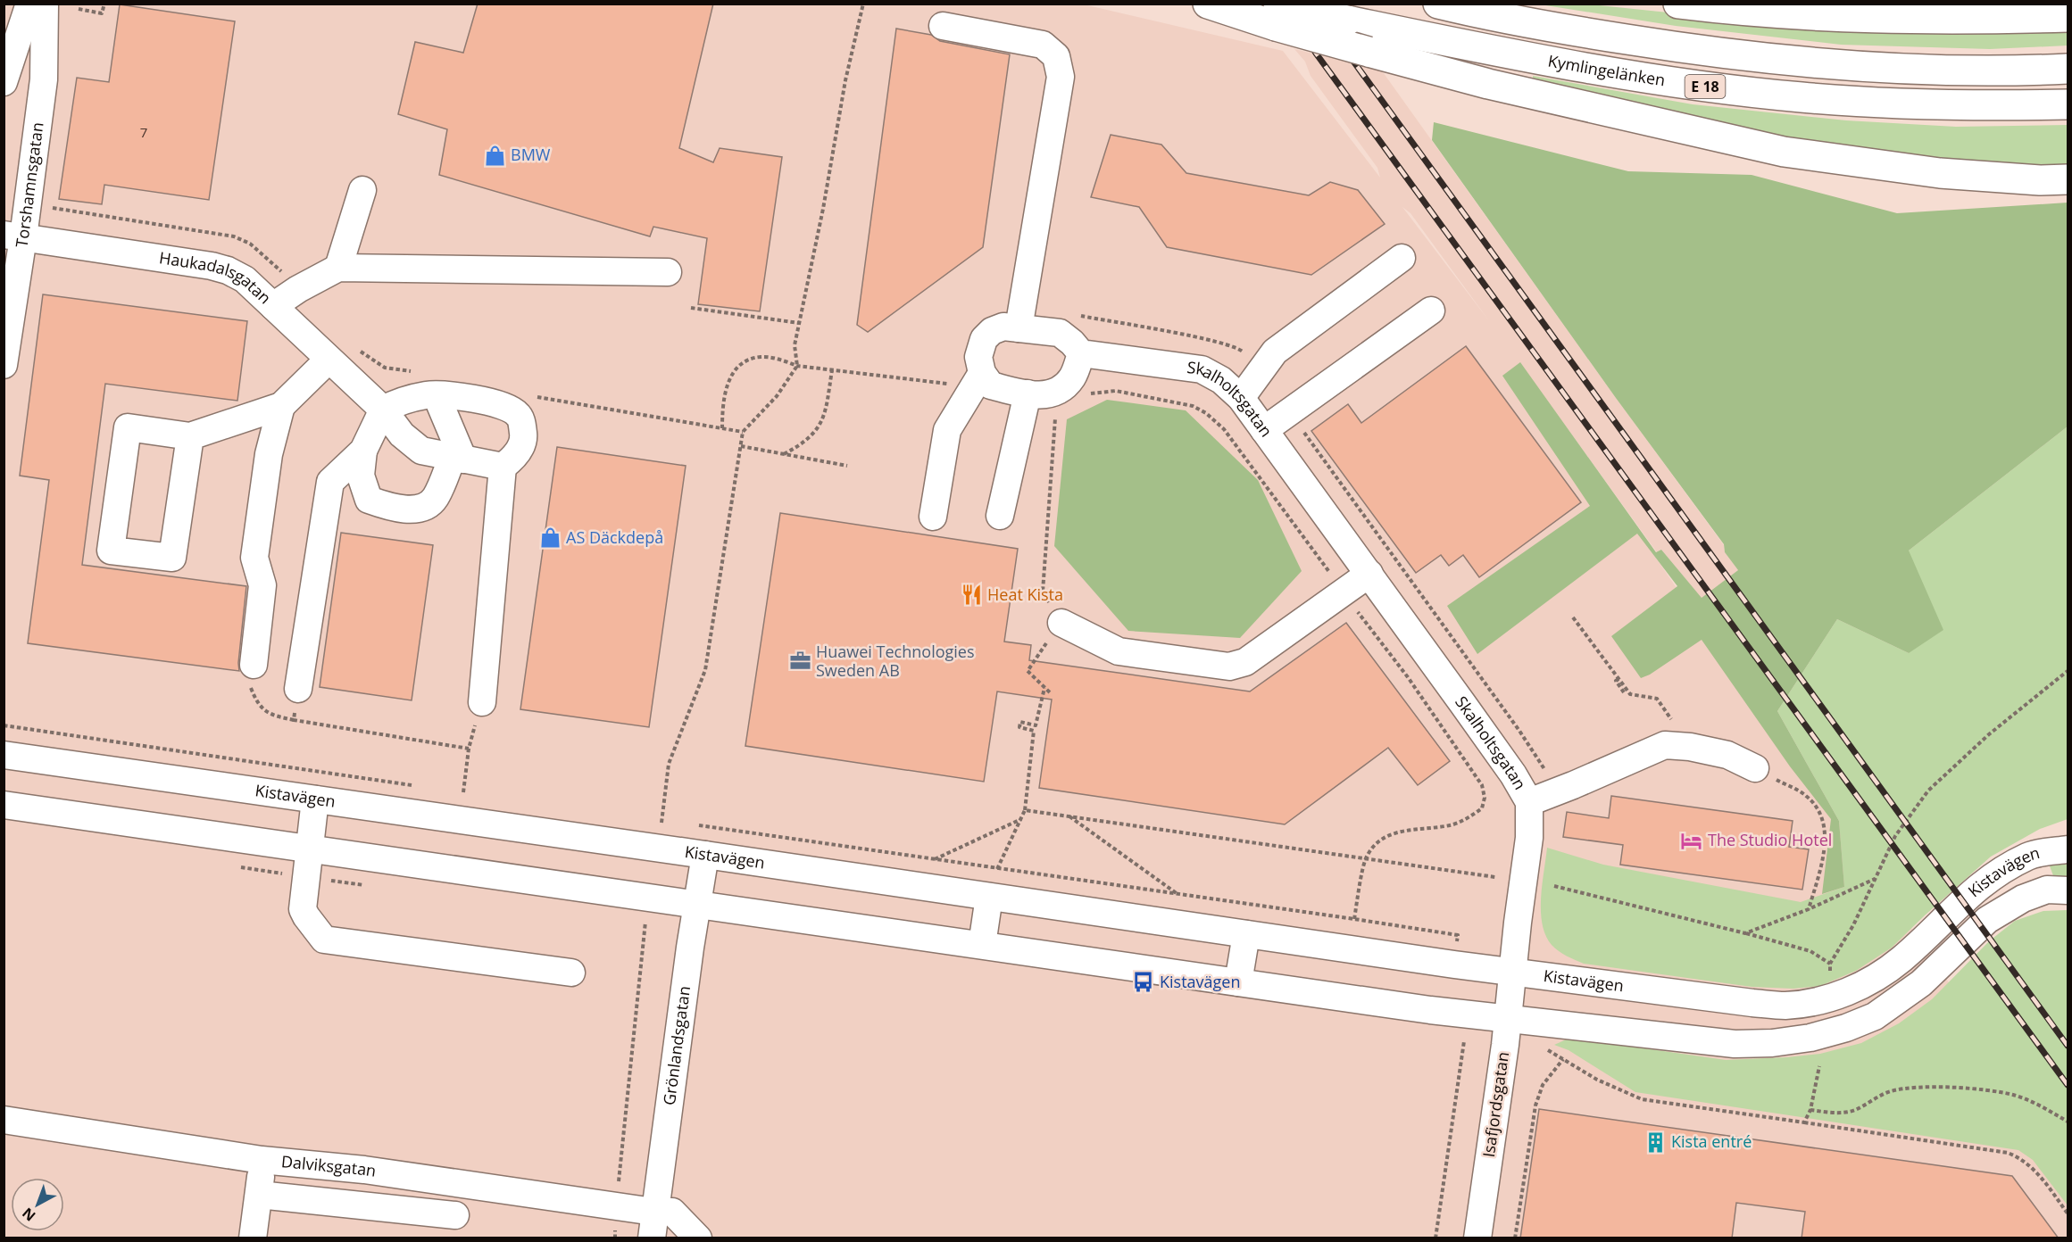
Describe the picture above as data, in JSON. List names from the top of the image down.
{
  "streets": {
    "highway": ["Kymlingelänken", "E 18"],
    "street": [
      "Torshamnsgatan",
      "Haukadalsgatan",
      "Skalholtsgatan",
      "Kistavägen",
      "Grönlandsgatan",
      "Isafjordsgatan",
      "Dalviksgatan"
    ]
  },
  "crossings": [
    ["Torshamnsgatan", "Haukadalsgatan"],
    ["Skalholtsgatan", "Kistavägen"],
    ["Skalholtsgatan", "Isafjordsgatan"],
    ["Kistavägen", "Grönlandsgatan"],
    ["Kistavägen", "Isafjordsgatan"],
    ["Grönlandsgatan", "Dalviksgatan"]
  ],
  "places": {
    "shop": ["BMW", "AS Däckdepå"],
    "restaurant": ["Heat Kista"],
    "office": ["Huawei Technologies Sweden AB"],
    "hotel": ["The Studio Hotel"],
    "bus stop": ["Kistavägen"],
    "building": ["Kista entré"]
  },
  "house_numbers": ["7"],
  "north": "bottom left"
}
